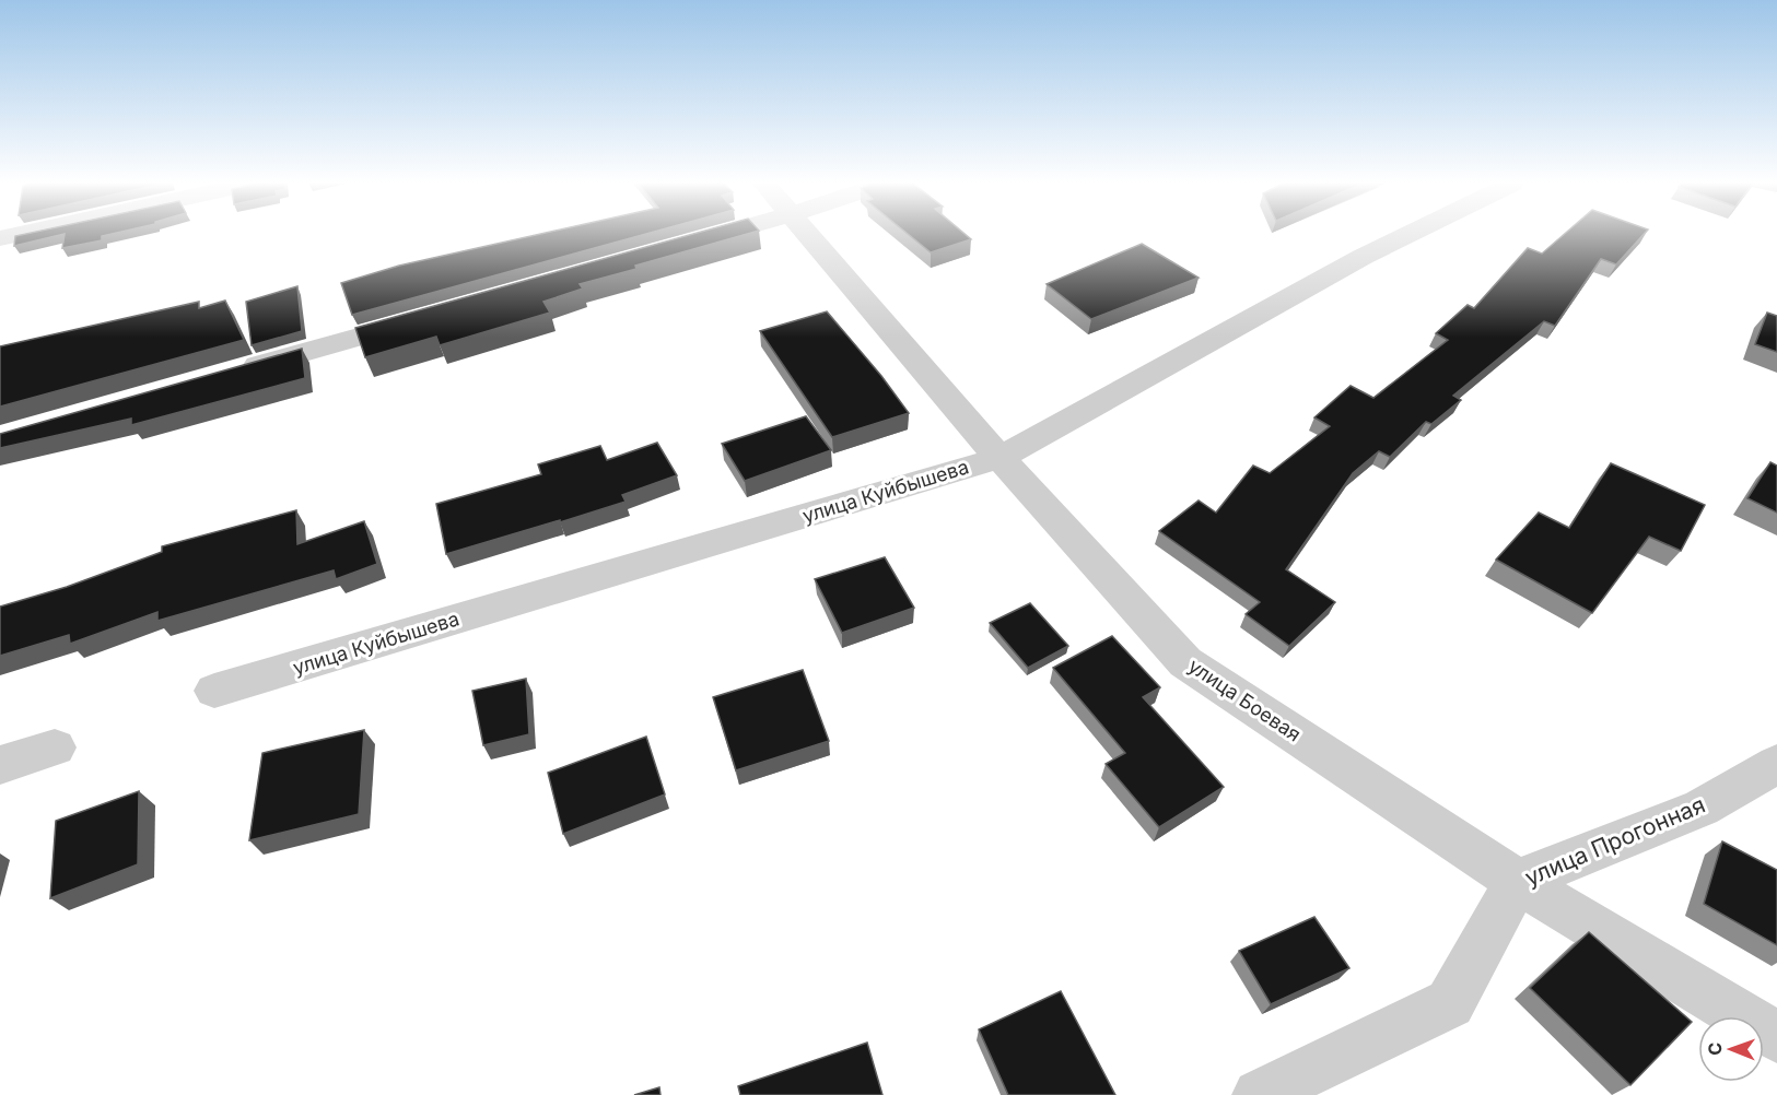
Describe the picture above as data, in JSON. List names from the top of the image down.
{
  "streets": {
    "street": ["улица Куйбышева", "улица Боевая", "улица Прогонная"]
  },
  "crossings": [
    ["улица Куйбышева", "улица Боевая"],
    ["улица Боевая", "улица Прогонная"]
  ],
  "north": "left"
}
